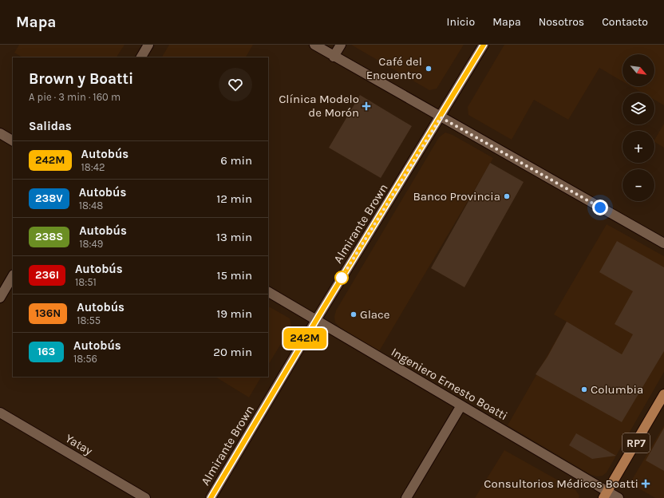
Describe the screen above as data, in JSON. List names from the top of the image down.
{
  "streets": {
    "main road": ["RP7"],
    "street": ["Almirante Brown", "Ingeniero Ernesto Boatti", "Yatay"]
  },
  "crossings": [
    ["Almirante Brown", "Ingeniero Ernesto Boatti"],
    ["Ingeniero Ernesto Boatti", "RP7"]
  ],
  "places": {
    "other": [
      "Café del Encuentro",
      "Banco Provincia",
      "Glace",
      "Columbia"
    ],
    "health": ["Clínica Modelo de Morón", "Consultorios Médicos Boatti"]
  },
  "lines": ["bus line 242M"],
  "north": "bottom right",
  "page": {
    "header": "Mapa",
    "nav": [
      "Inicio",
      "Mapa",
      "Nosotros",
      "Contacto"
    ],
    "on_map": "242M",
    "map_buttons": ["+", "−"],
    "heading": [
      ["Brown y Boatti", "A pie · 3 min · 160 m"],
      "Salidas"
    ],
    "list": [
      {
        "mark": "242M",
        "name": "Autobús",
        "note": "18:42",
        "value": "6 min"
      },
      {
        "mark": "238V",
        "name": "Autobús",
        "note": "18:48",
        "value": "12 min"
      },
      {
        "mark": "238S",
        "name": "Autobús",
        "note": "18:49",
        "value": "13 min"
      },
      {
        "mark": "236I",
        "name": "Autobús",
        "note": "18:51",
        "value": "15 min"
      },
      {
        "mark": "136N",
        "name": "Autobús",
        "note": "18:55",
        "value": "19 min"
      },
      {
        "mark": "163",
        "name": "Autobús",
        "note": "18:56",
        "value": "20 min"
      }
    ]
  }
}
